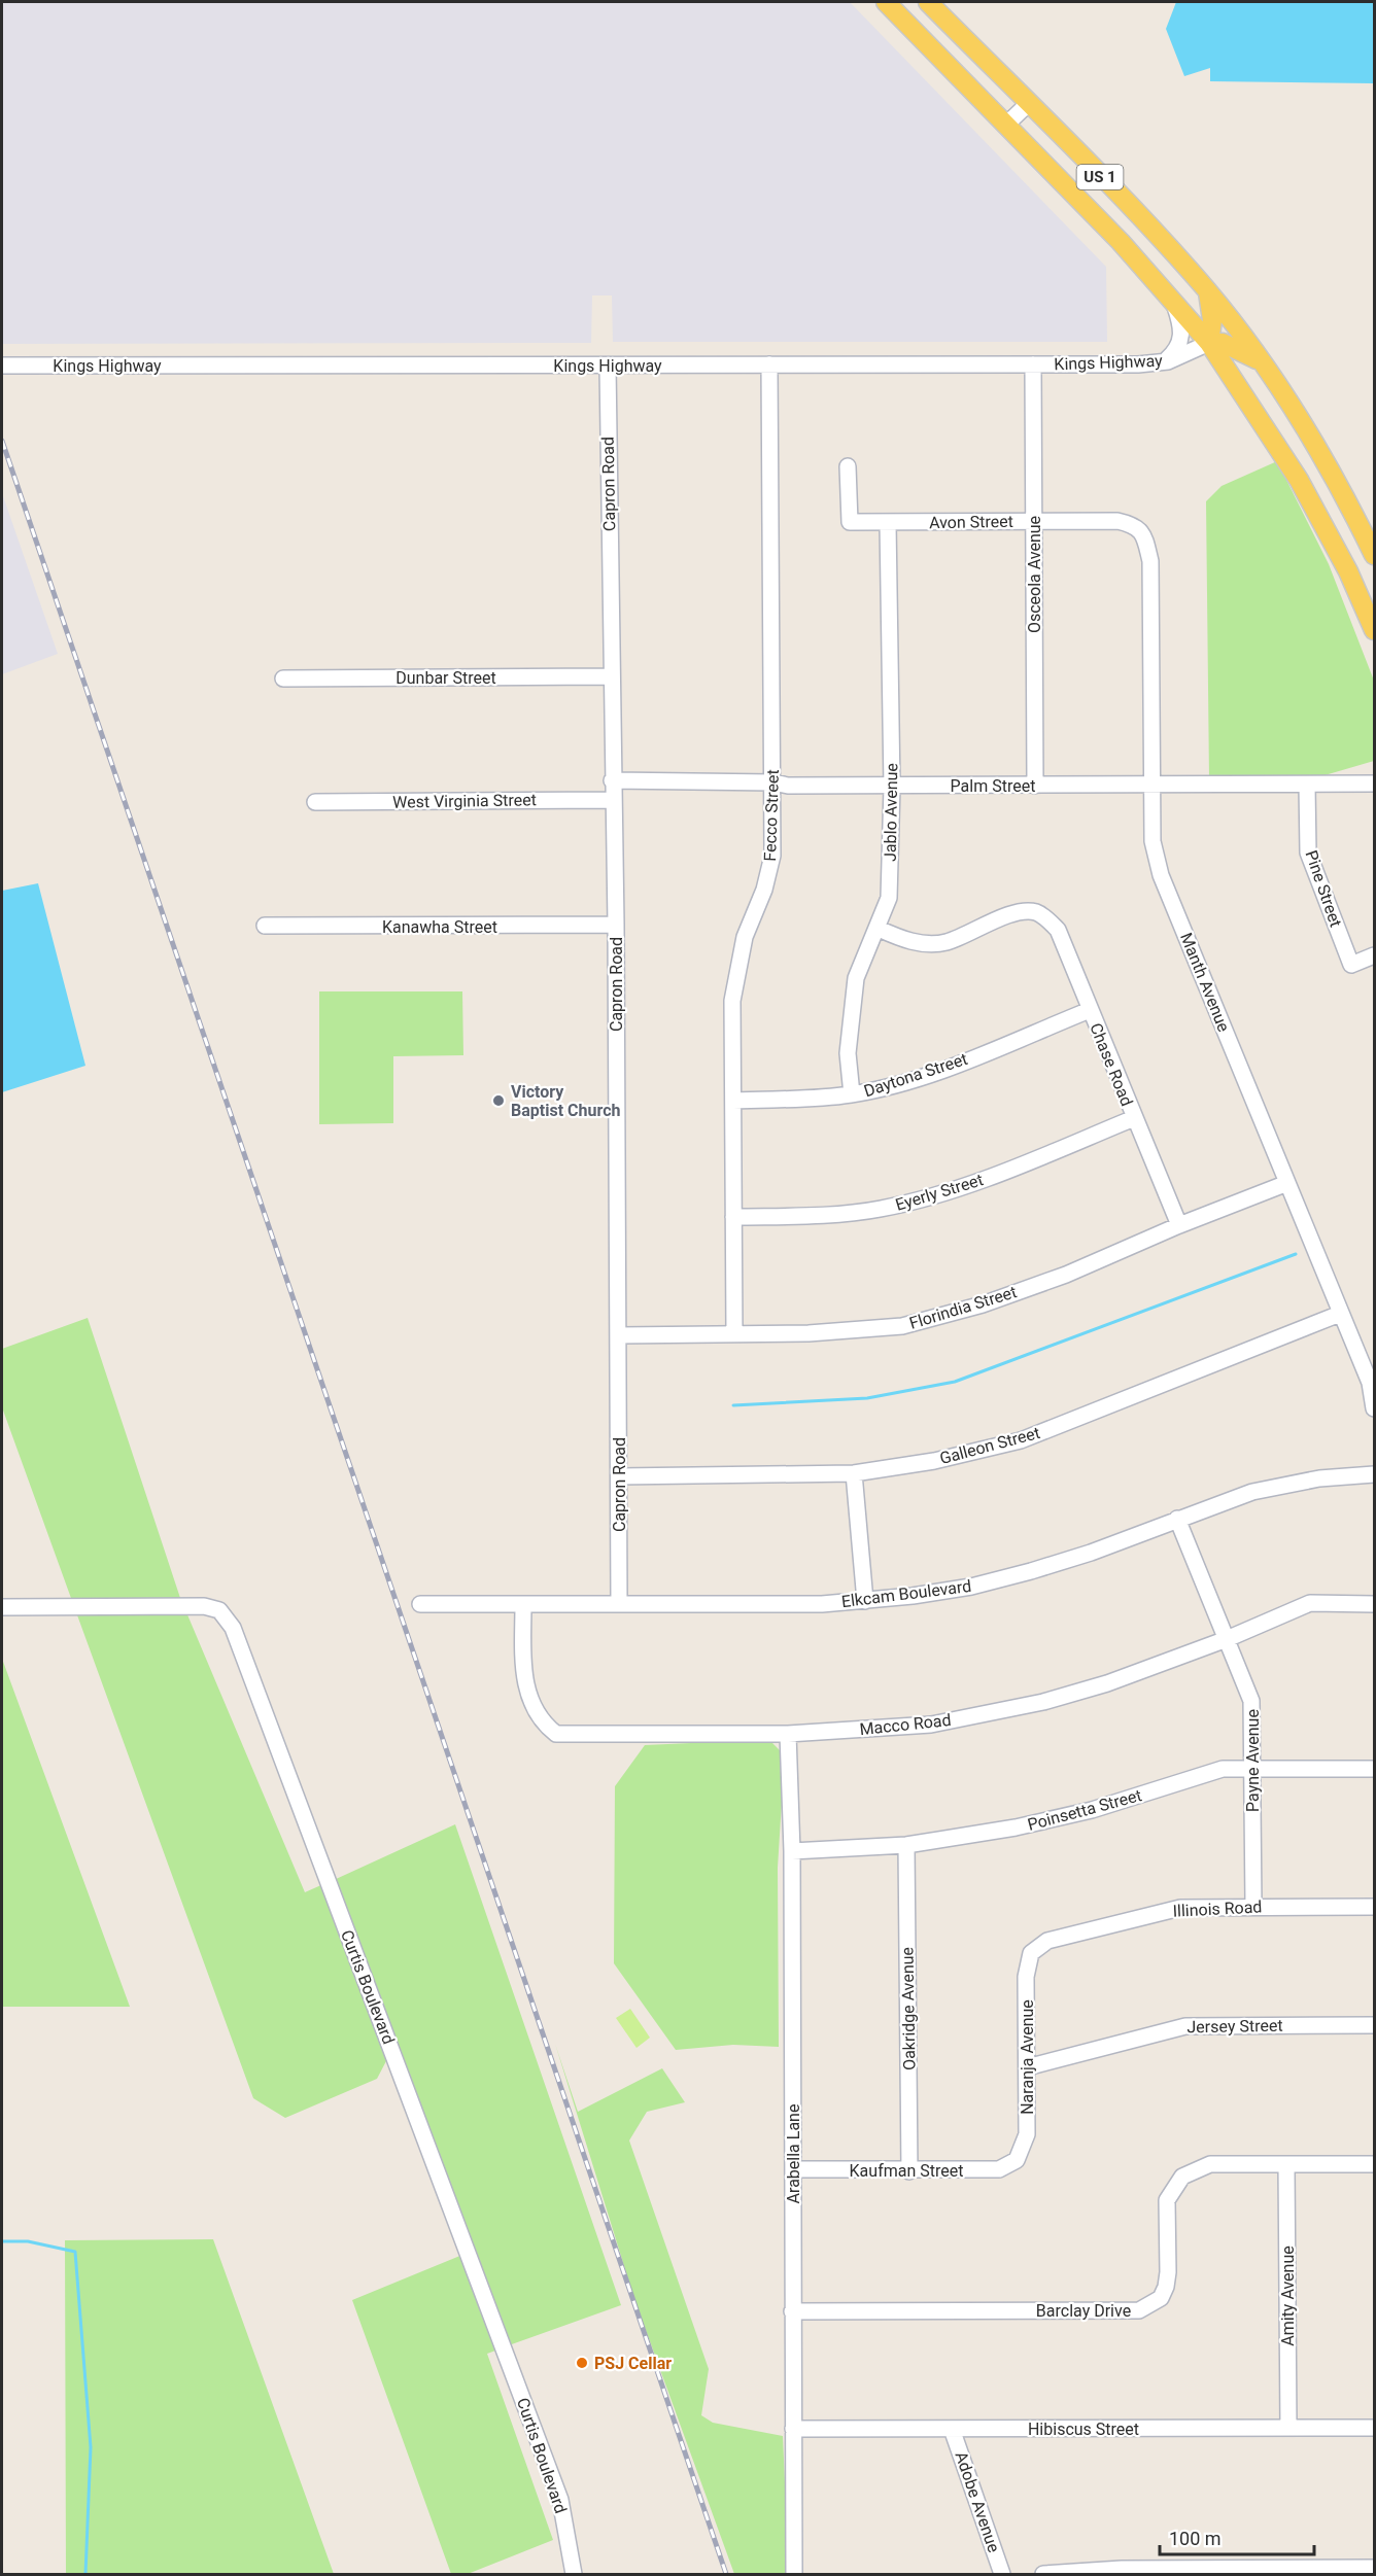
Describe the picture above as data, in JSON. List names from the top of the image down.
{
  "streets": {
    "main road": ["US 1"],
    "street": [
      "Kings Highway",
      "Capron Road",
      "Avon Street",
      "Osceola Avenue",
      "Dunbar Street",
      "Palm Street",
      "West Virginia Street",
      "Jablo Avenue",
      "Fecco Street",
      "Pine Street",
      "Kanawha Street",
      "Manth Avenue",
      "Chase Road",
      "Daytona Street",
      "Eyerly Street",
      "Florindia Street",
      "Galleon Street",
      "Elkcam Boulevard",
      "Macco Road",
      "Payne Avenue",
      "Poinsetta Street",
      "Illinois Road",
      "Curtis Boulevard",
      "Oakridge Avenue",
      "Jersey Street",
      "Naranja Avenue",
      "Arabella Lane",
      "Kaufman Street",
      "Amity Avenue",
      "Barclay Drive",
      "Hibiscus Street",
      "Adobe Avenue"
    ]
  },
  "crossings": [
    ["US 1", "Kings Highway"],
    ["Kings Highway", "Capron Road"],
    ["Kings Highway", "Osceola Avenue"],
    ["Kings Highway", "Fecco Street"],
    ["Capron Road", "Dunbar Street"],
    ["Capron Road", "Palm Street"],
    ["Capron Road", "West Virginia Street"],
    ["Capron Road", "Kanawha Street"],
    ["Capron Road", "Florindia Street"],
    ["Capron Road", "Galleon Street"],
    ["Capron Road", "Elkcam Boulevard"],
    ["Avon Street", "Osceola Avenue"],
    ["Avon Street", "Jablo Avenue"],
    ["Avon Street", "Manth Avenue"],
    ["Osceola Avenue", "Palm Street"],
    ["Palm Street", "Jablo Avenue"],
    ["Palm Street", "Fecco Street"],
    ["Palm Street", "Pine Street"],
    ["Palm Street", "Manth Avenue"],
    ["Jablo Avenue", "Chase Road"],
    ["Jablo Avenue", "Daytona Street"],
    ["Fecco Street", "Daytona Street"],
    ["Fecco Street", "Eyerly Street"],
    ["Fecco Street", "Florindia Street"],
    ["Manth Avenue", "Florindia Street"],
    ["Manth Avenue", "Galleon Street"],
    ["Chase Road", "Daytona Street"],
    ["Chase Road", "Eyerly Street"],
    ["Chase Road", "Florindia Street"],
    ["Elkcam Boulevard", "Macco Road"],
    ["Elkcam Boulevard", "Payne Avenue"],
    ["Macco Road", "Payne Avenue"],
    ["Macco Road", "Arabella Lane"],
    ["Payne Avenue", "Poinsetta Street"],
    ["Payne Avenue", "Illinois Road"],
    ["Poinsetta Street", "Oakridge Avenue"],
    ["Poinsetta Street", "Arabella Lane"],
    ["Illinois Road", "Naranja Avenue"],
    ["Oakridge Avenue", "Kaufman Street"],
    ["Jersey Street", "Naranja Avenue"],
    ["Naranja Avenue", "Kaufman Street"],
    ["Arabella Lane", "Kaufman Street"],
    ["Arabella Lane", "Barclay Drive"],
    ["Arabella Lane", "Hibiscus Street"],
    ["Amity Avenue", "Barclay Drive"],
    ["Amity Avenue", "Hibiscus Street"],
    ["Hibiscus Street", "Adobe Avenue"]
  ],
  "places": ["Victory Baptist Church", "PSJ Cellar"],
  "scale_bar": "100 m"
}
